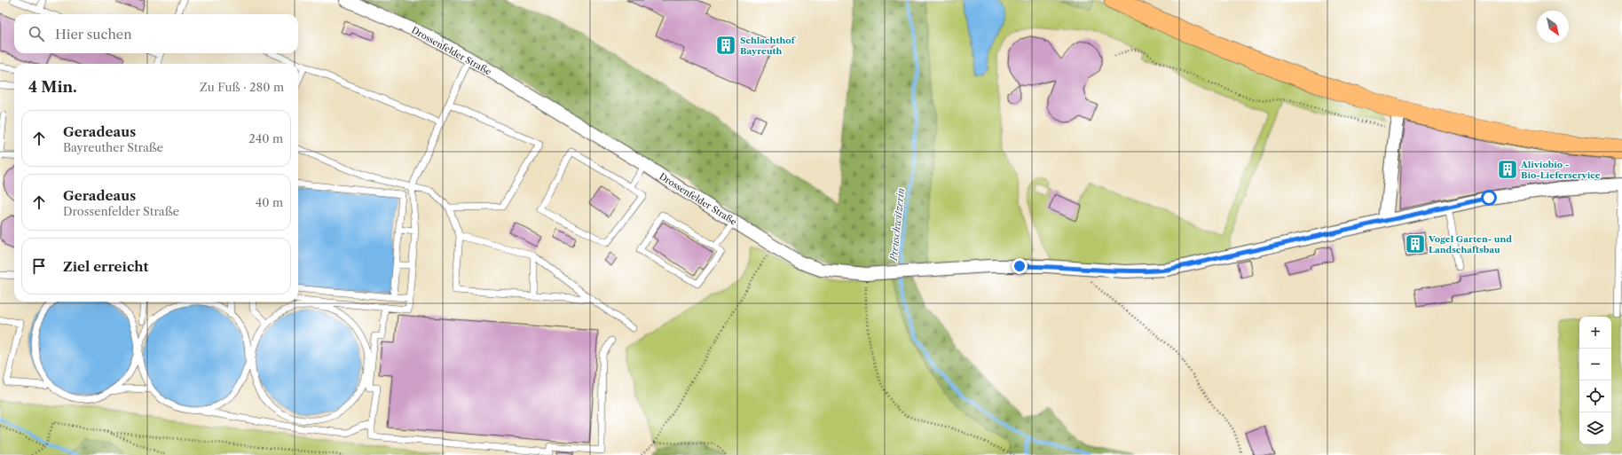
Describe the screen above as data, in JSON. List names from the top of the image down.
{
  "streets": {
    "street": ["Drossenfelder Straße"]
  },
  "water": ["Preuschwitzerin"],
  "places": {
    "building": ["Schlachthof Bayreuth", "Aliviobio - Bio-Lieferservice", "Vogel Garten- und Landschaftsbau"]
  },
  "north": "bottom right",
  "page": {
    "search": "Hier suchen",
    "heading": ["4 Min.", "Zu Fuß · 280 m"],
    "list": [
      ["Geradeaus", "Bayreuther Straße", "240 m"],
      ["Geradeaus", "Drossenfelder Straße", "40 m"],
      "Ziel erreicht"
    ],
    "map_buttons": ["+", "−"]
  }
}
